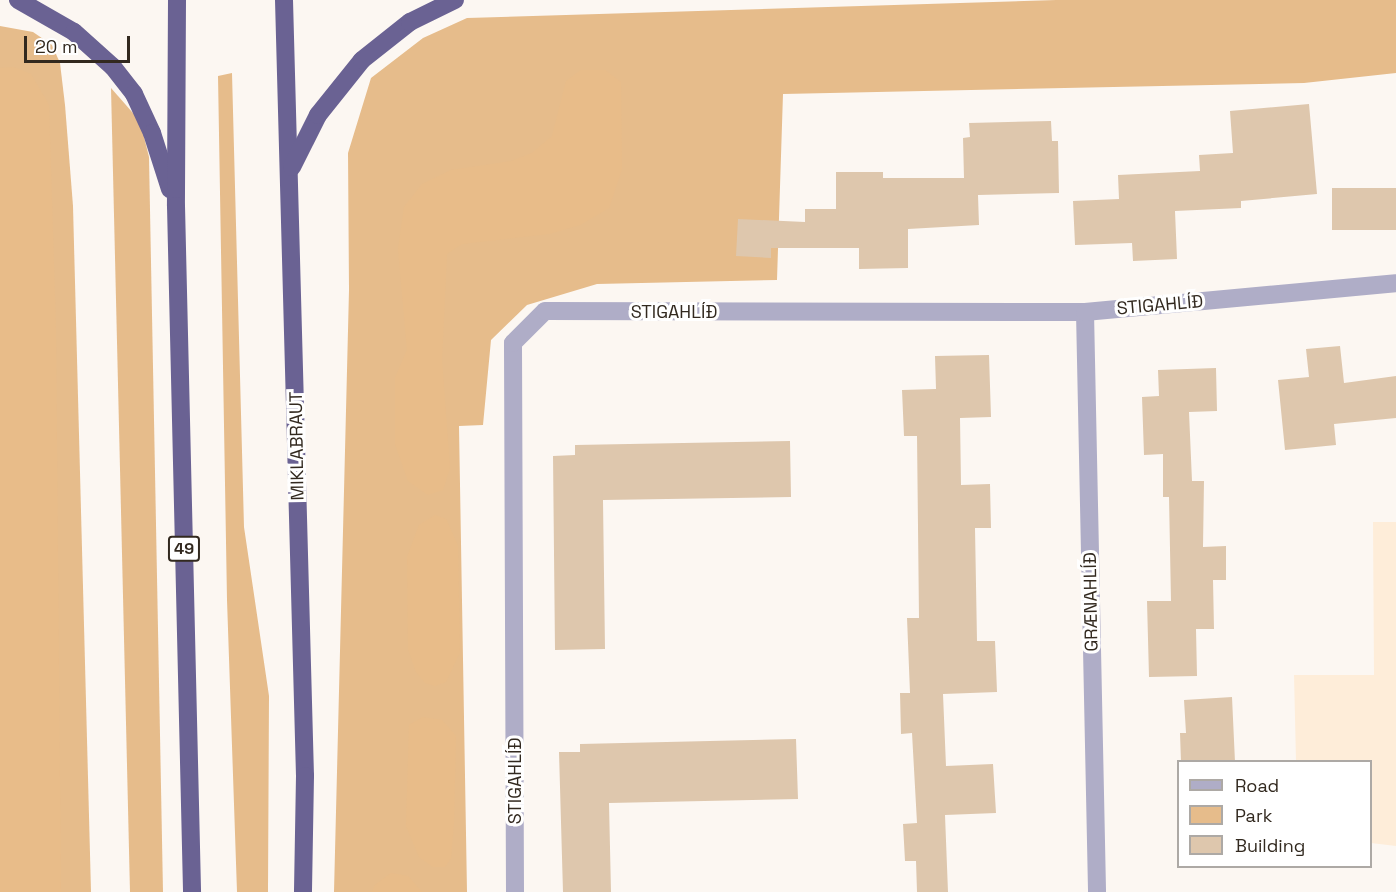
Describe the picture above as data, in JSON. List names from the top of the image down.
{
  "streets": {
    "highway": ["MIKLABRAUT", "49"],
    "street": ["STIGAHLÍÐ", "GRÆNAHLÍÐ"]
  },
  "crossings": [
    ["STIGAHLÍÐ", "GRÆNAHLÍÐ"]
  ],
  "legend": ["Road", "Park", "Building"],
  "scale_bar": "20 m"
}
